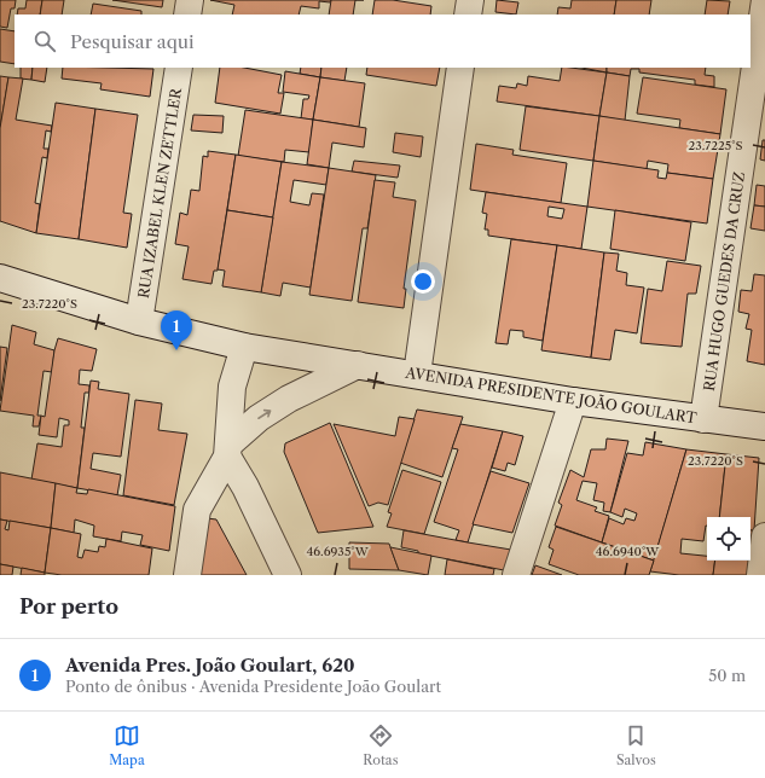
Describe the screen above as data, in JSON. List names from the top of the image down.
{
  "streets": {
    "street": ["RUA IZABEL KLEN ZETTLER", "RUA HUGO GUEDES DA CRUZ", "AVENIDA PRESIDENTE JOÃO GOULART"]
  },
  "crossings": [
    ["RUA IZABEL KLEN ZETTLER", "AVENIDA PRESIDENTE JOÃO GOULART"],
    ["RUA HUGO GUEDES DA CRUZ", "AVENIDA PRESIDENTE JOÃO GOULART"]
  ],
  "page": {
    "search": "Pesquisar aqui",
    "pins": "1",
    "heading": "Por perto",
    "list": [
      {
        "mark": "1",
        "name": "Avenida Pres. João Goulart, 620",
        "note": "Ponto de ônibus · Avenida Presidente João Goulart",
        "value": "50 m"
      }
    ],
    "nav": ["Mapa", "Rotas", "Salvos"]
  },
  "coordinates": [
    "23.7225°S",
    "23.7220°S",
    "46.6935°W",
    "46.6940°W"
  ]
}
